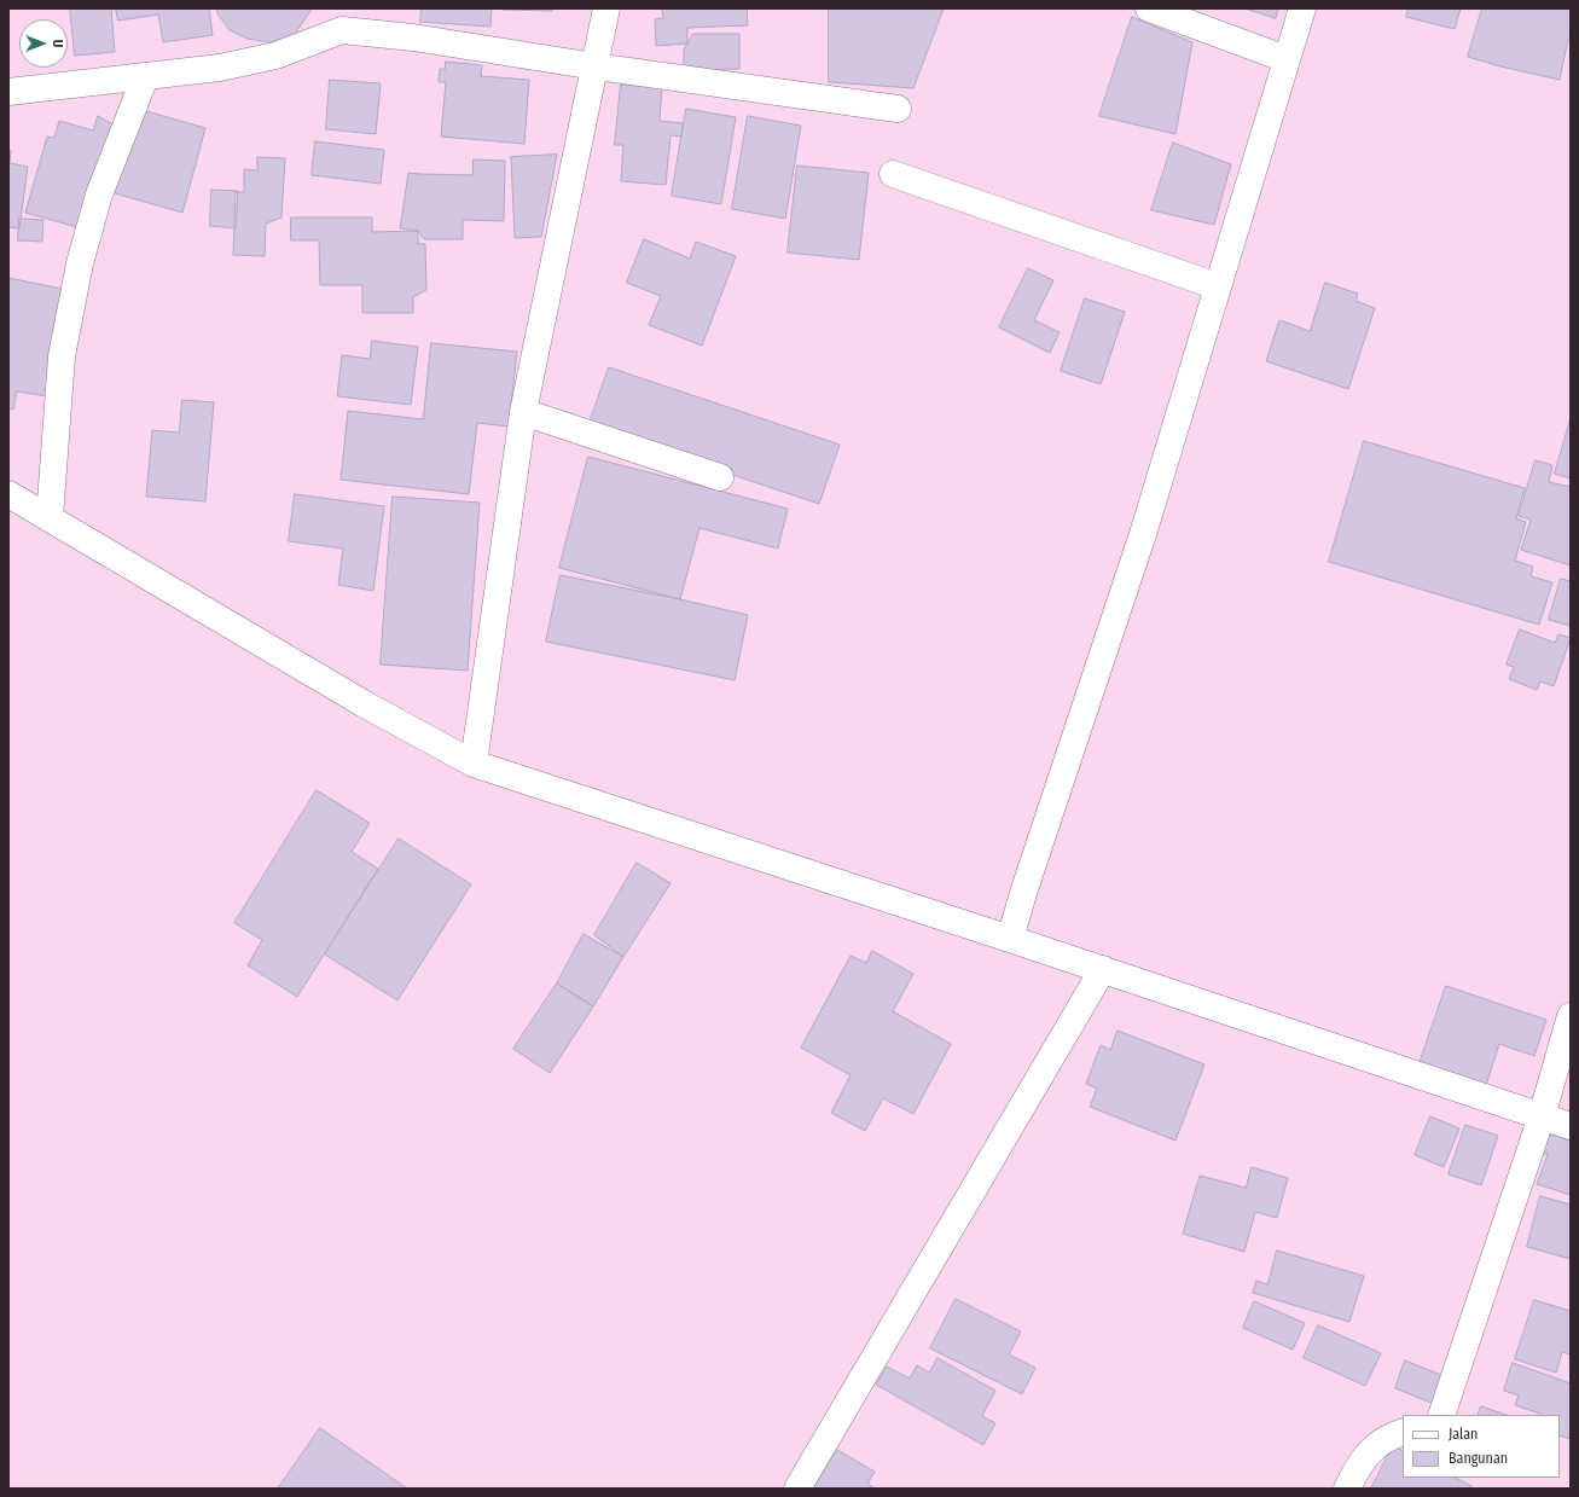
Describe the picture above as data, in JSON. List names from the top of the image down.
{
  "legend": ["Jalan", "Bangunan"],
  "north": "right"
}
